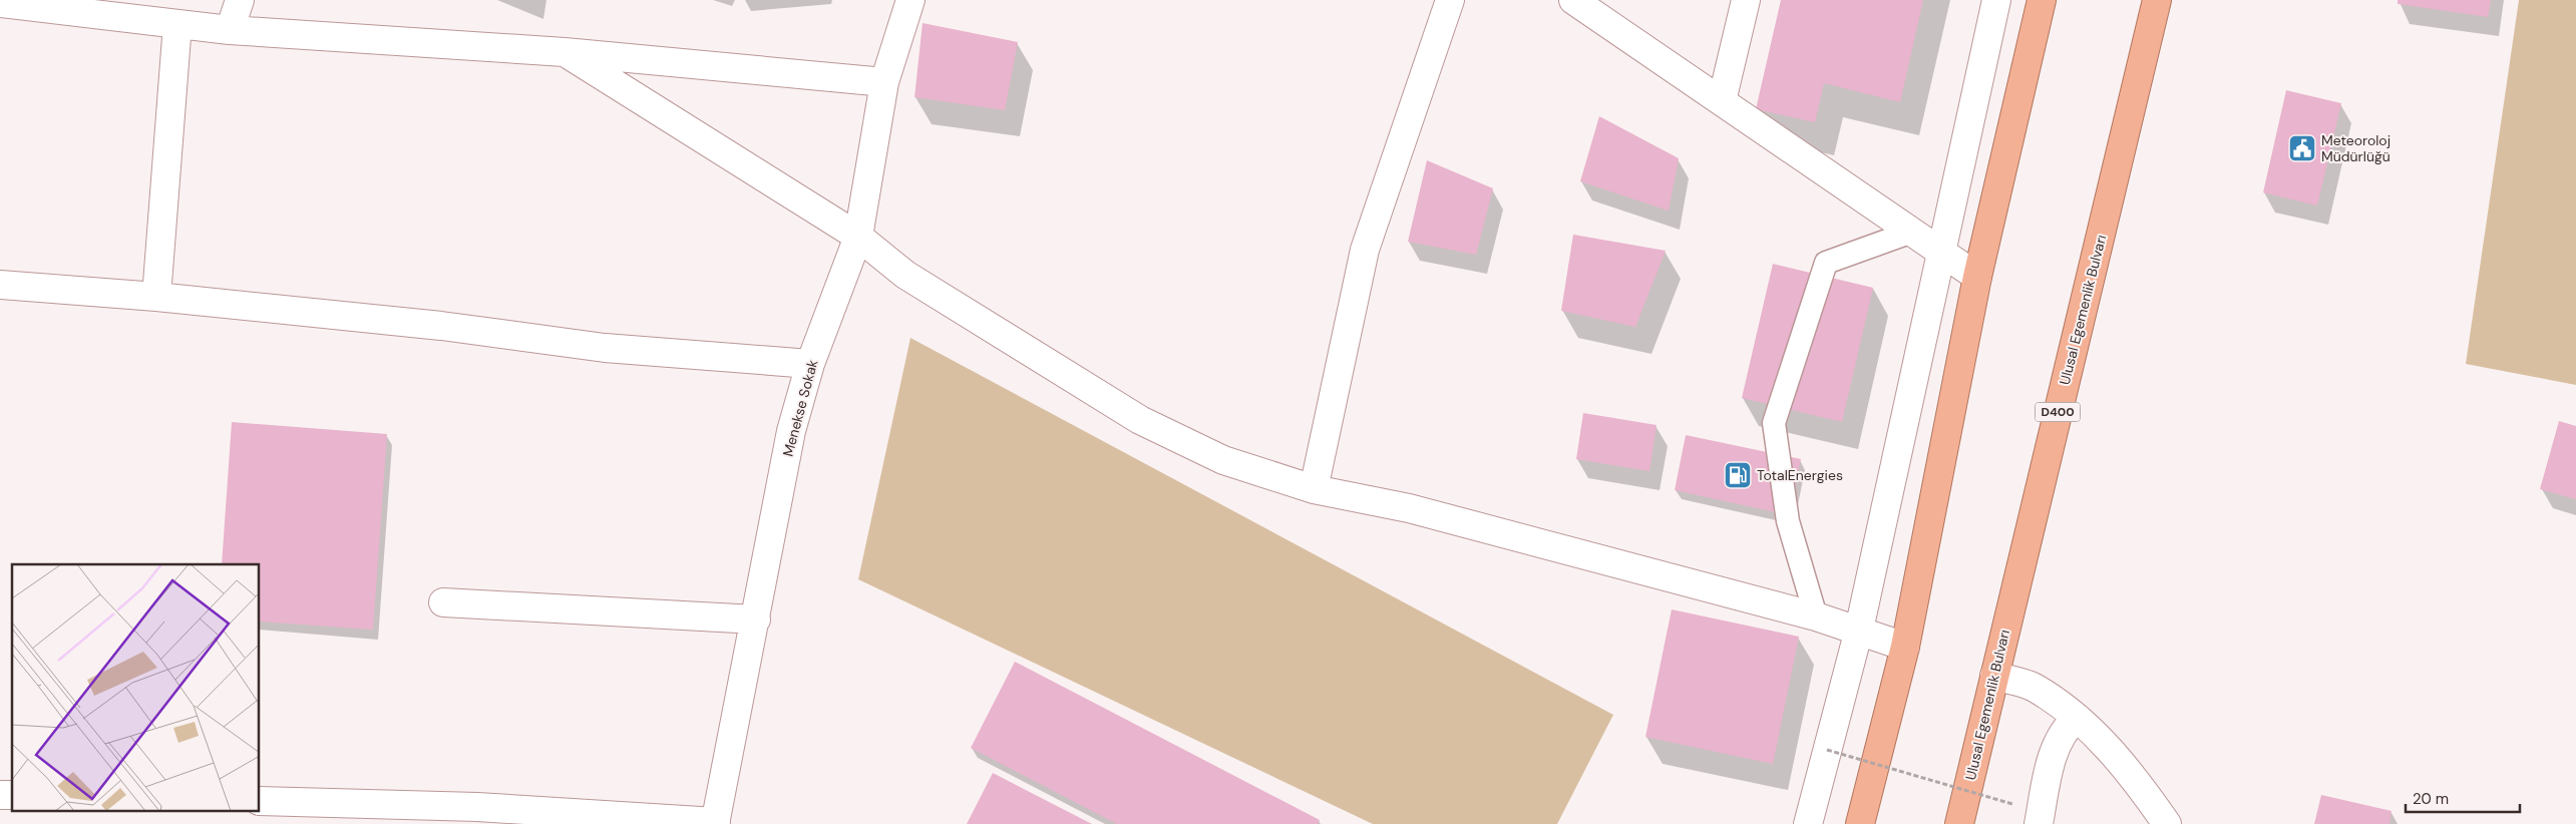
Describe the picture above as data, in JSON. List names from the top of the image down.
{
  "streets": {
    "highway": ["Ulusal Egemenlik Bulvarı", "D400"],
    "street": ["Menekse Sokak"]
  },
  "places": {
    "public building": ["Meteoroloj Müdürlüğü"],
    "fuel station": ["TotalEnergies"]
  },
  "scale_bar": "20 m"
}
